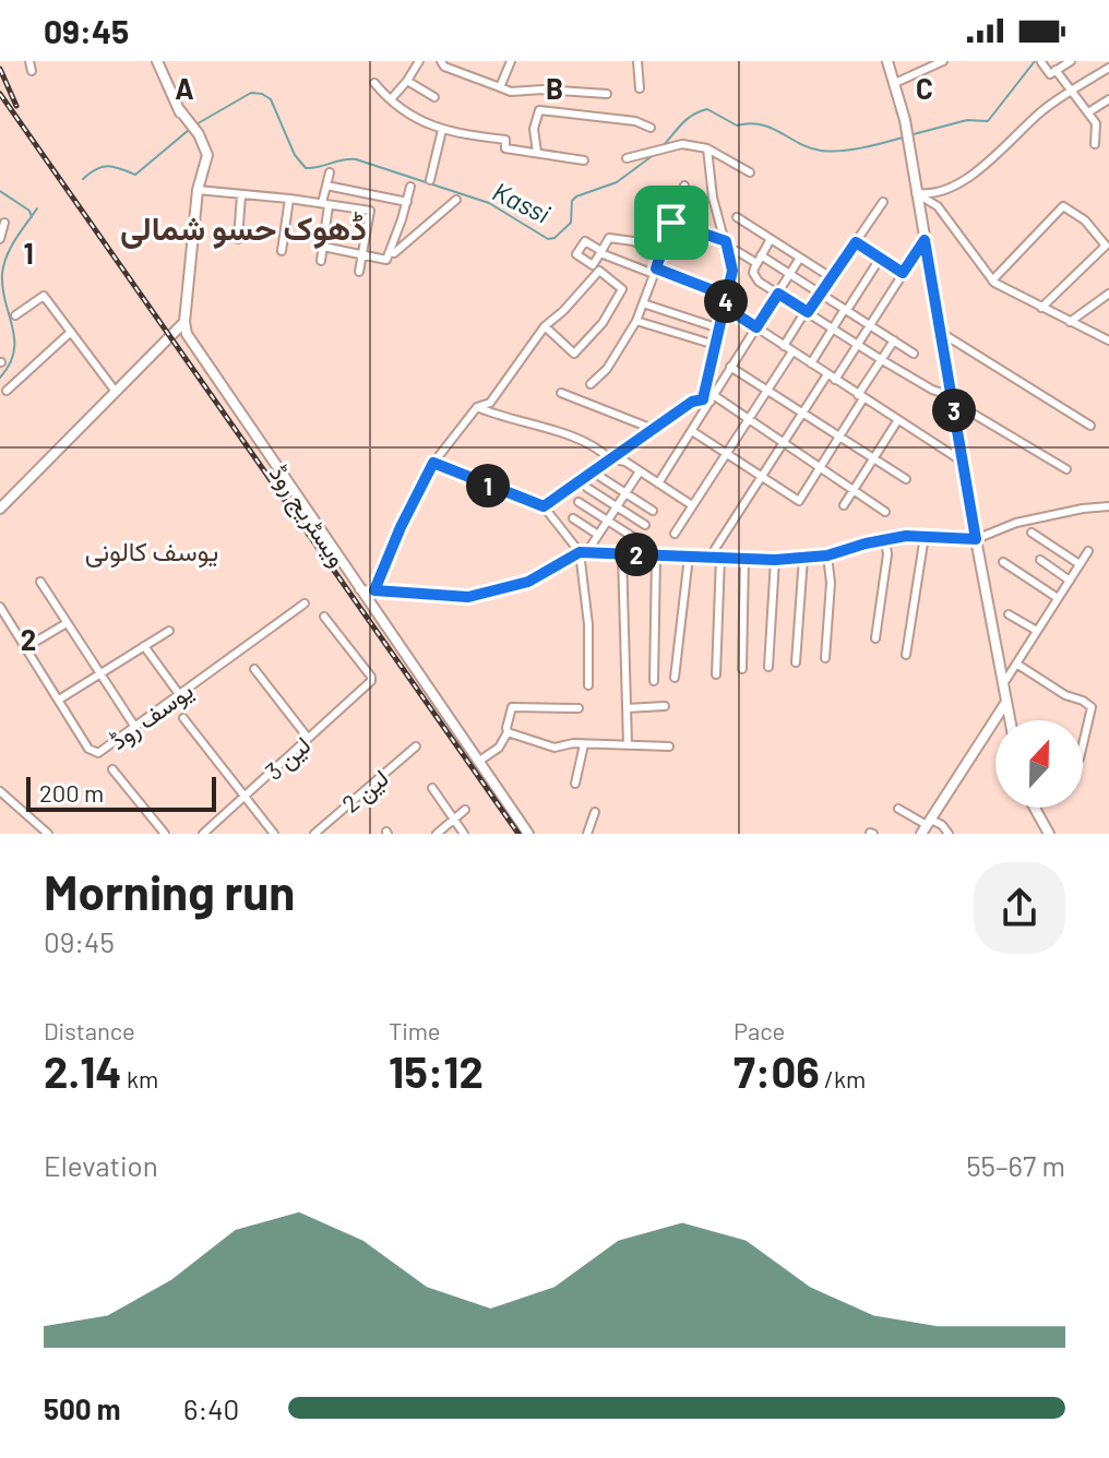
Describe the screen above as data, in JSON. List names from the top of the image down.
{
  "streets": {
    "main road": ["ویسٹریج روڈ"],
    "street": ["یوسف روڈ", "لین 3", "لین 2"]
  },
  "districts": ["ڈھوک حسو شمالی", "یوسف کالونی"],
  "water": ["Kassi"],
  "scale_bar": "200 m",
  "north": "top",
  "page": {
    "status": "09:45",
    "pins": [
      "4",
      "3",
      "1",
      "2"
    ],
    "scale": "200 m",
    "heading": ["Morning run", "09:45"],
    "stats": [
      ["Distance", "2.14 km"],
      ["Time", "15:12"],
      ["Pace", "7:06 /km"]
    ],
    "chart": ["Elevation", "55–67 m"],
    "list": [
      {
        "name": "500 m",
        "note": "6:40"
      }
    ]
  },
  "grid": {
    "columns": ["A", "B", "C"],
    "rows": ["1", "2"]
  }
}
